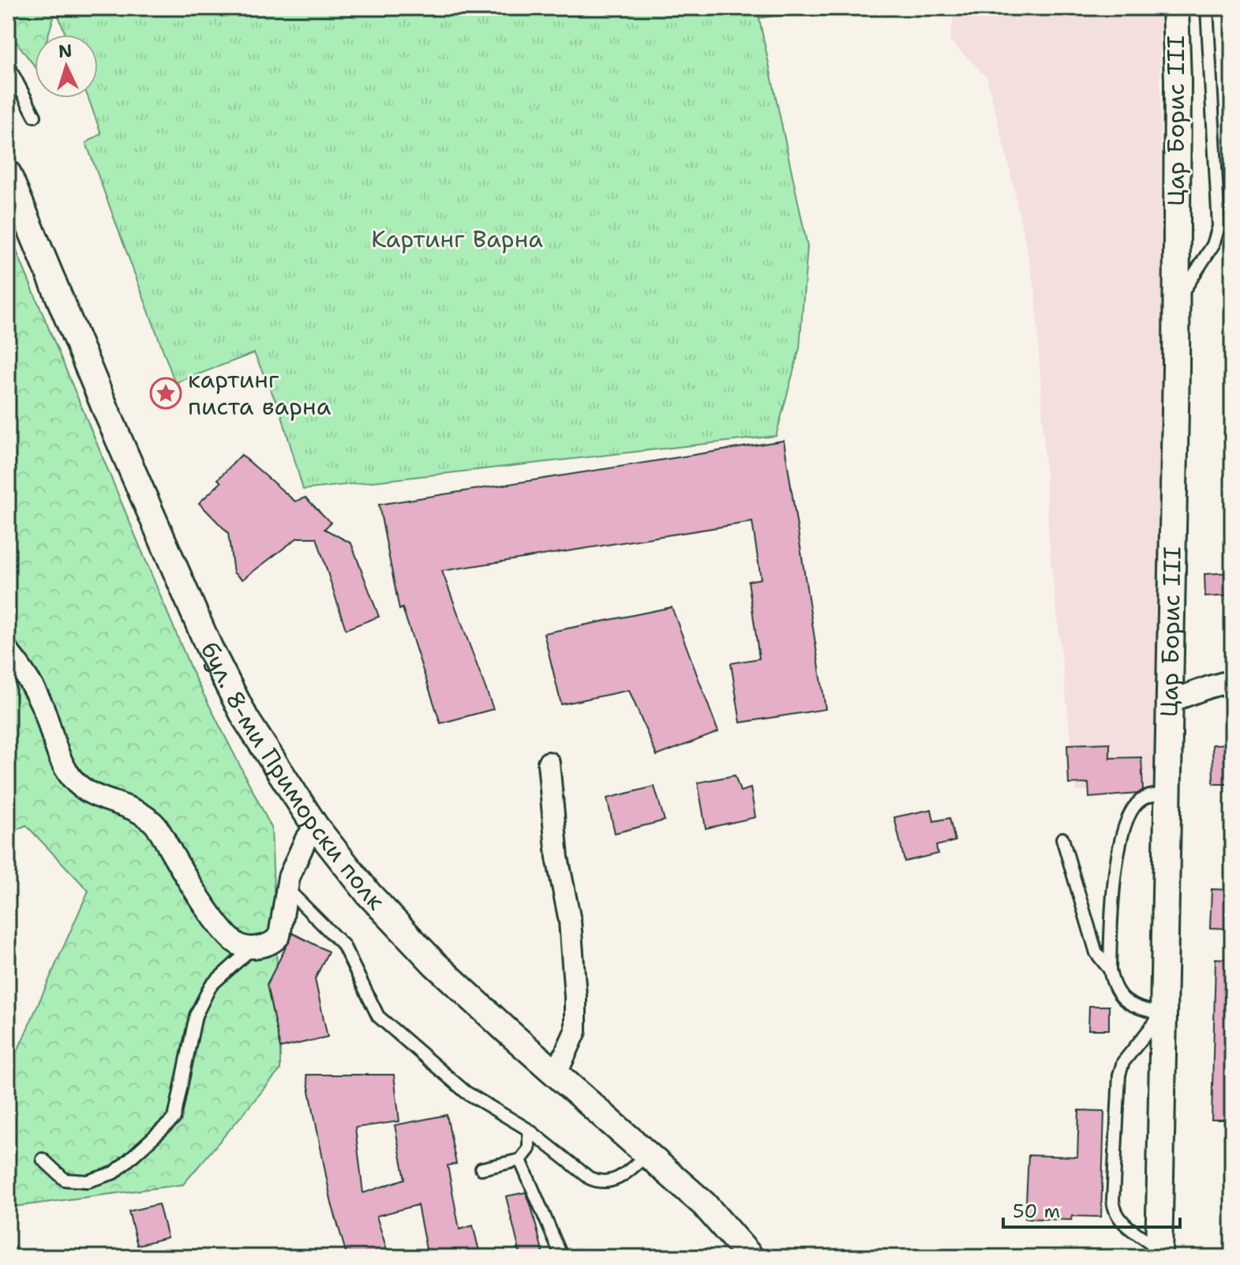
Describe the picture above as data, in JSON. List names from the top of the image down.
{
  "streets": {
    "street": ["Цар Борис III", "бул. 8-ми Приморски полк"]
  },
  "parks": ["Картинг Варна"],
  "places": {
    "place": ["картинг писта варна"]
  },
  "scale_bar": "50 m",
  "north": "top"
}
